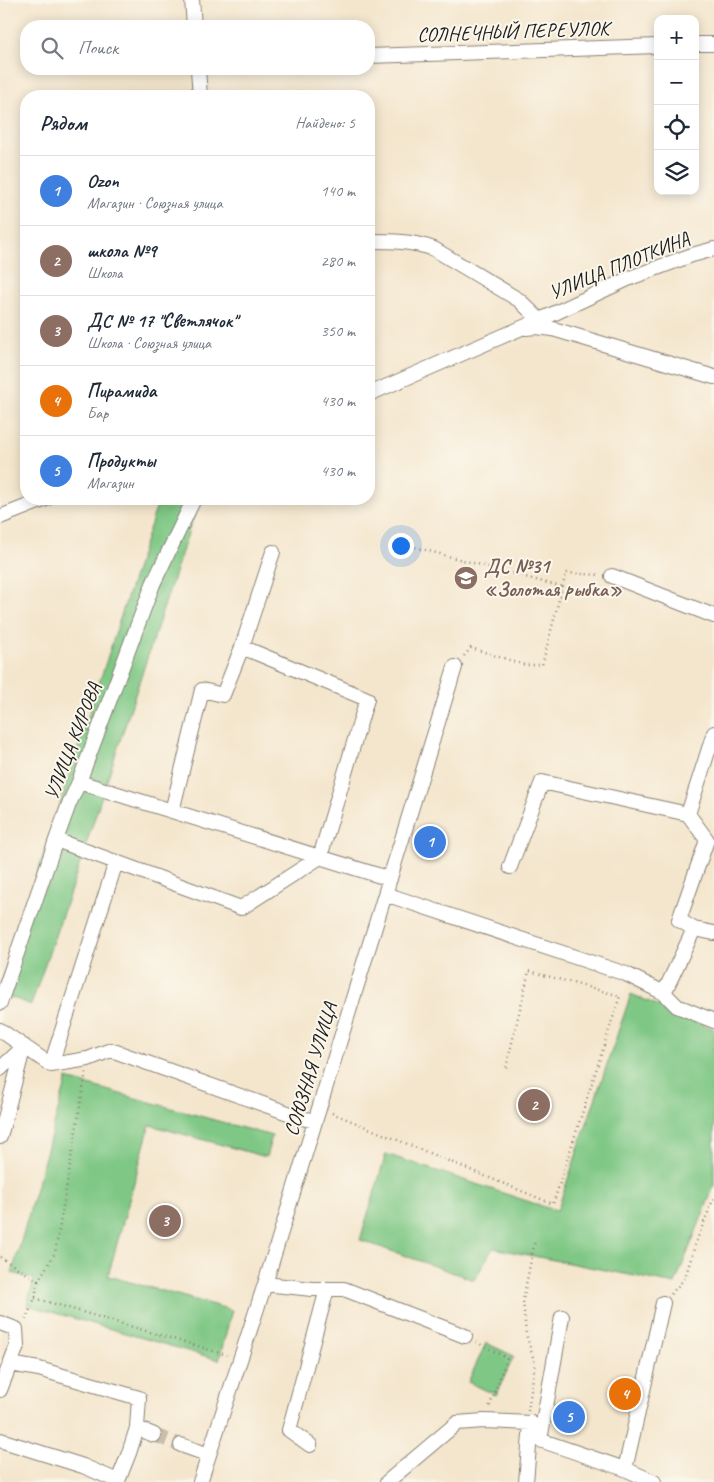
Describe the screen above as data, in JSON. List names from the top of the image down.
{
  "streets": {
    "street": [
      "СОЛНЕЧНЫЙ ПЕРЕУЛОК",
      "УЛИЦА ПЛОТКИНА",
      "УЛИЦА КИРОВА",
      "СОЮЗНАЯ УЛИЦА"
    ]
  },
  "places": {
    "school or university": ["ДС №31 «Золотая рыбка»"]
  },
  "page": {
    "map_buttons": ["+", "−"],
    "search": "Поиск",
    "heading": ["Рядом", "Найдено: 5"],
    "list": [
      {
        "mark": "1",
        "name": "Ozon",
        "note": "Магазин · Союзная улица",
        "value": "140 m"
      },
      {
        "mark": "2",
        "name": "школа №9",
        "note": "Школа",
        "value": "280 m"
      },
      {
        "mark": "3",
        "name": "ДС № 17 \"Светлячок\"",
        "note": "Школа · Союзная улица",
        "value": "350 m"
      },
      {
        "mark": "4",
        "name": "Пирамида",
        "note": "Бар",
        "value": "430 m"
      },
      {
        "mark": "5",
        "name": "Продукты",
        "note": "Магазин",
        "value": "430 m"
      }
    ],
    "pins": [
      "1",
      "2",
      "3",
      "4",
      "5"
    ]
  }
}
